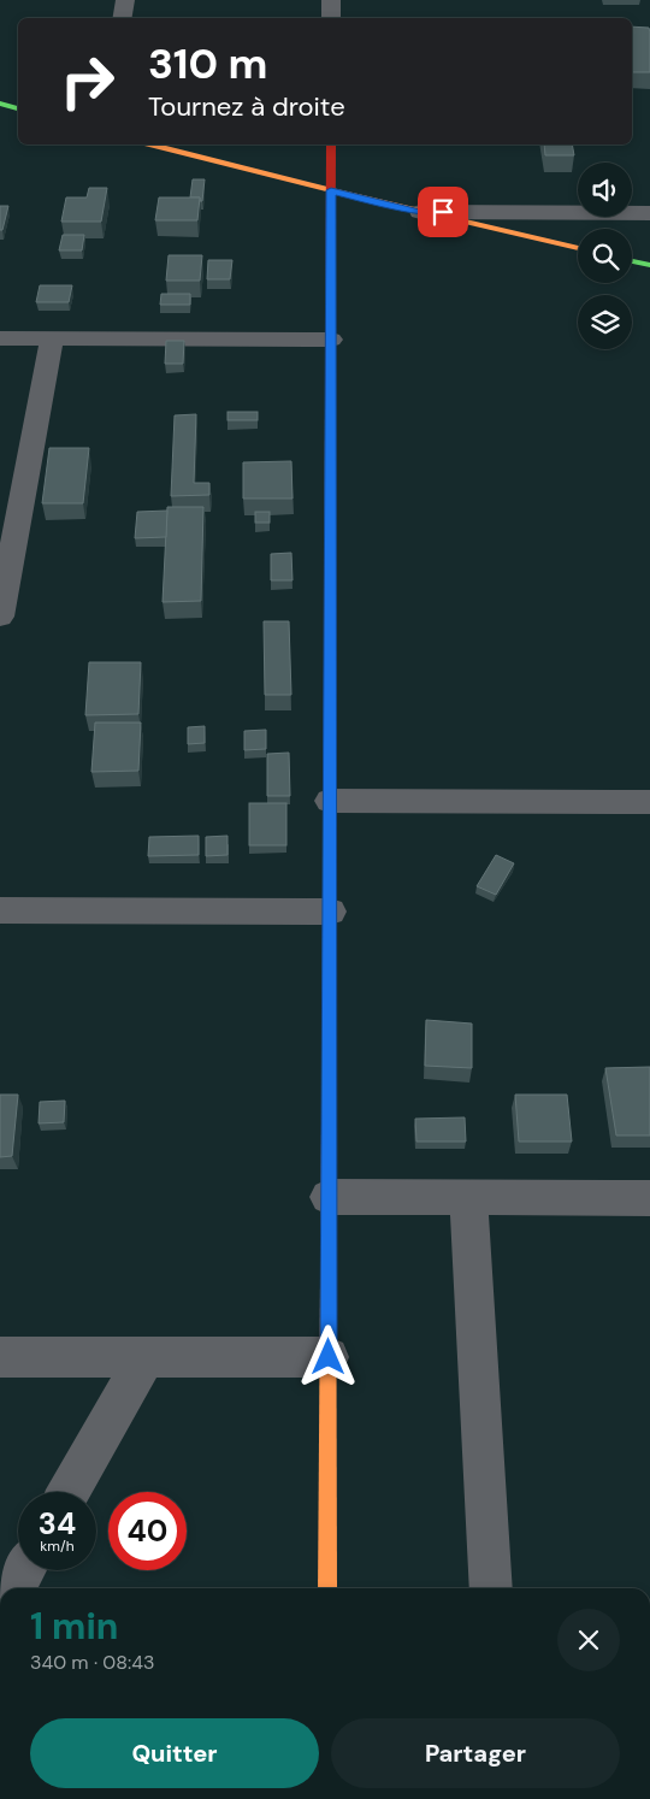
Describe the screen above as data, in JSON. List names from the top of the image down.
{
  "page": {
    "turn": ["310 m", "Tournez à droite"],
    "speed": "34 km/h",
    "limit": "40",
    "heading": ["1 min", "340 m · 08:43"],
    "buttons": ["Quitter", "Partager"]
  }
}
